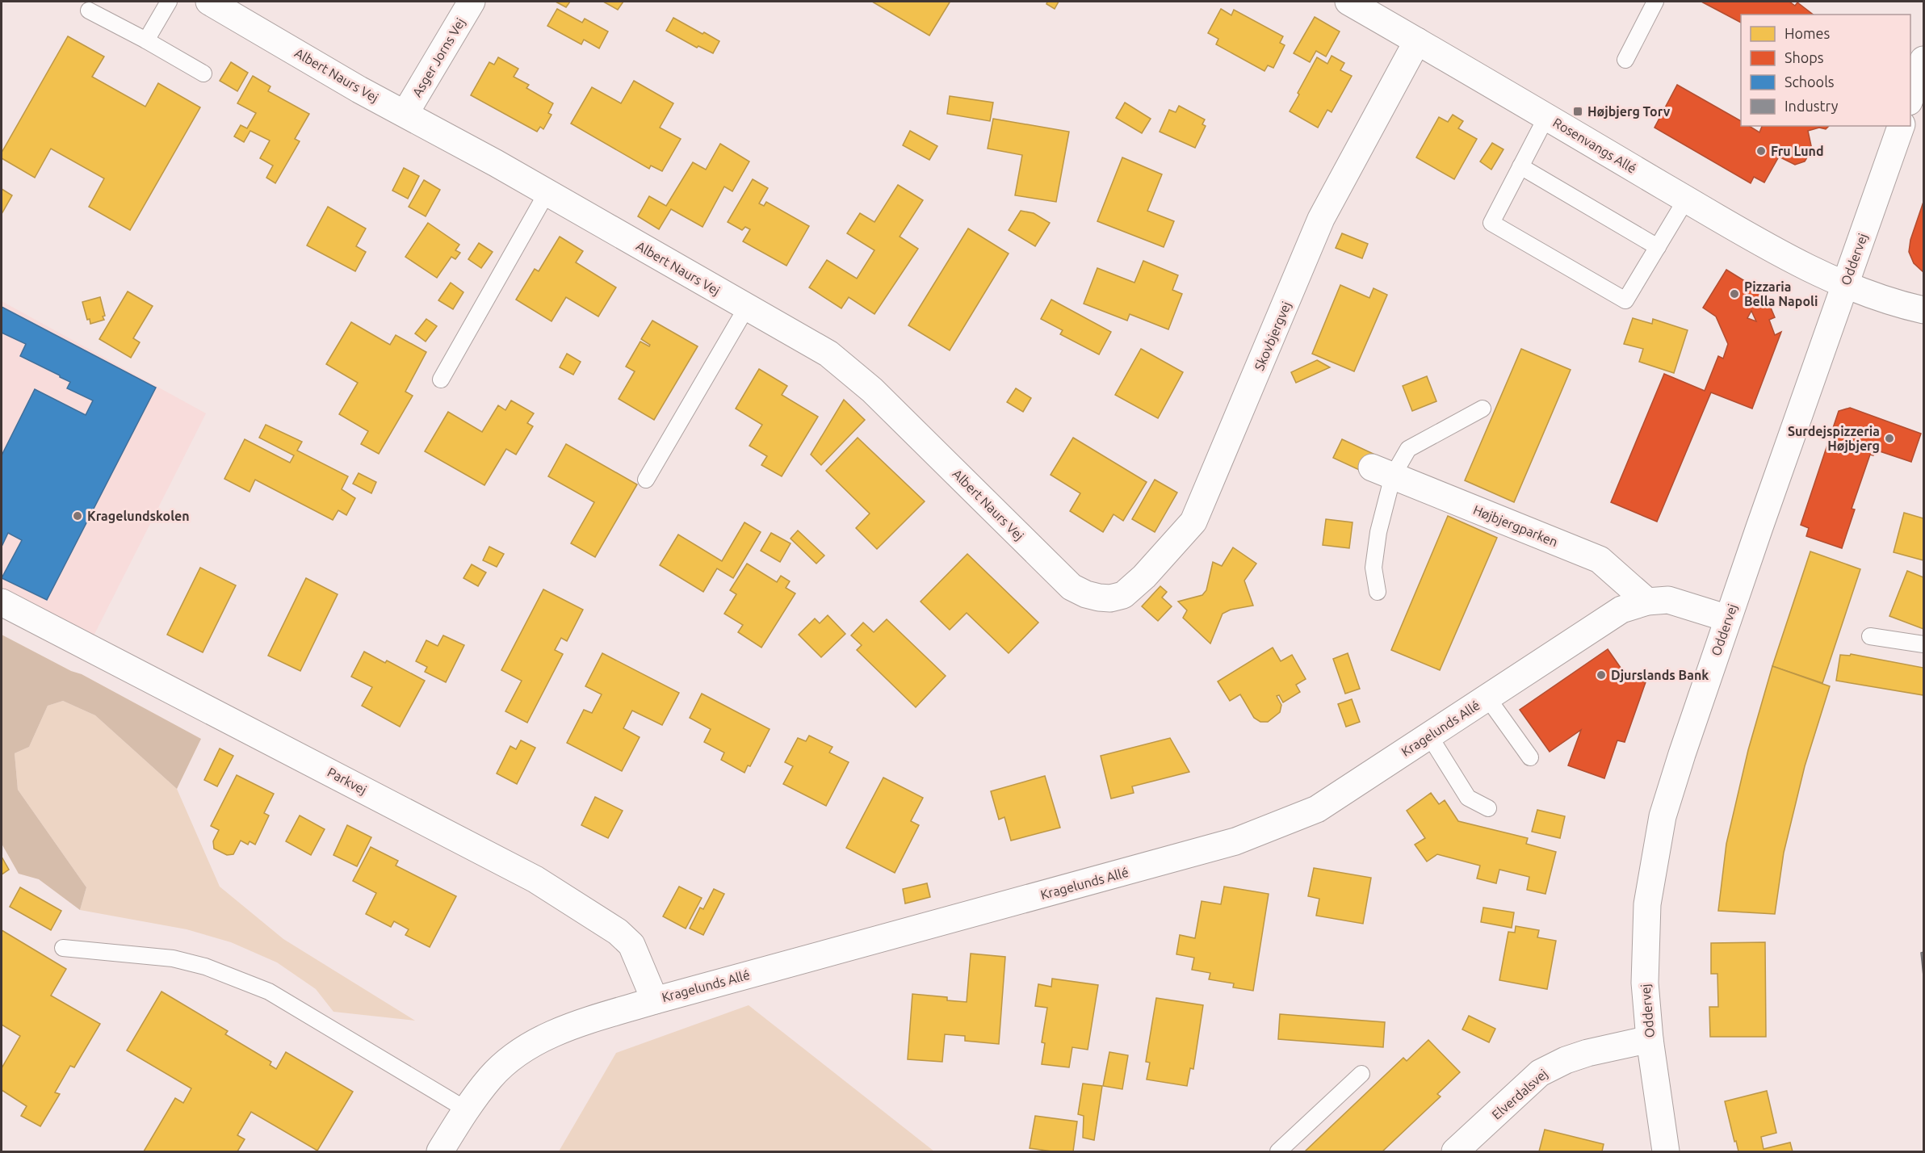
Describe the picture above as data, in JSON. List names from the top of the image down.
{
  "streets": {
    "street": [
      "Asger Jorns Vej",
      "Albert Naurs Vej",
      "Rosenvangs Allé",
      "Oddervej",
      "Skovbjergvej",
      "Højbjergparken",
      "Kragelunds Allé",
      "Parkvej",
      "Elverdalsvej"
    ]
  },
  "crossings": [
    ["Asger Jorns Vej", "Albert Naurs Vej"],
    ["Albert Naurs Vej", "Skovbjergvej"],
    ["Rosenvangs Allé", "Oddervej"],
    ["Rosenvangs Allé", "Skovbjergvej"],
    ["Oddervej", "Kragelunds Allé"],
    ["Oddervej", "Elverdalsvej"],
    ["Højbjergparken", "Kragelunds Allé"],
    ["Kragelunds Allé", "Parkvej"]
  ],
  "places": {
    "transit": ["Højbjerg Torv"],
    "other": [
      "Fru Lund",
      "Pizzaria Bella Napoli",
      "Surdejspizzeria Højbjerg",
      "Kragelundskolen",
      "Djurslands Bank"
    ]
  },
  "legend": [
    "Homes",
    "Shops",
    "Schools",
    "Industry"
  ]
}
